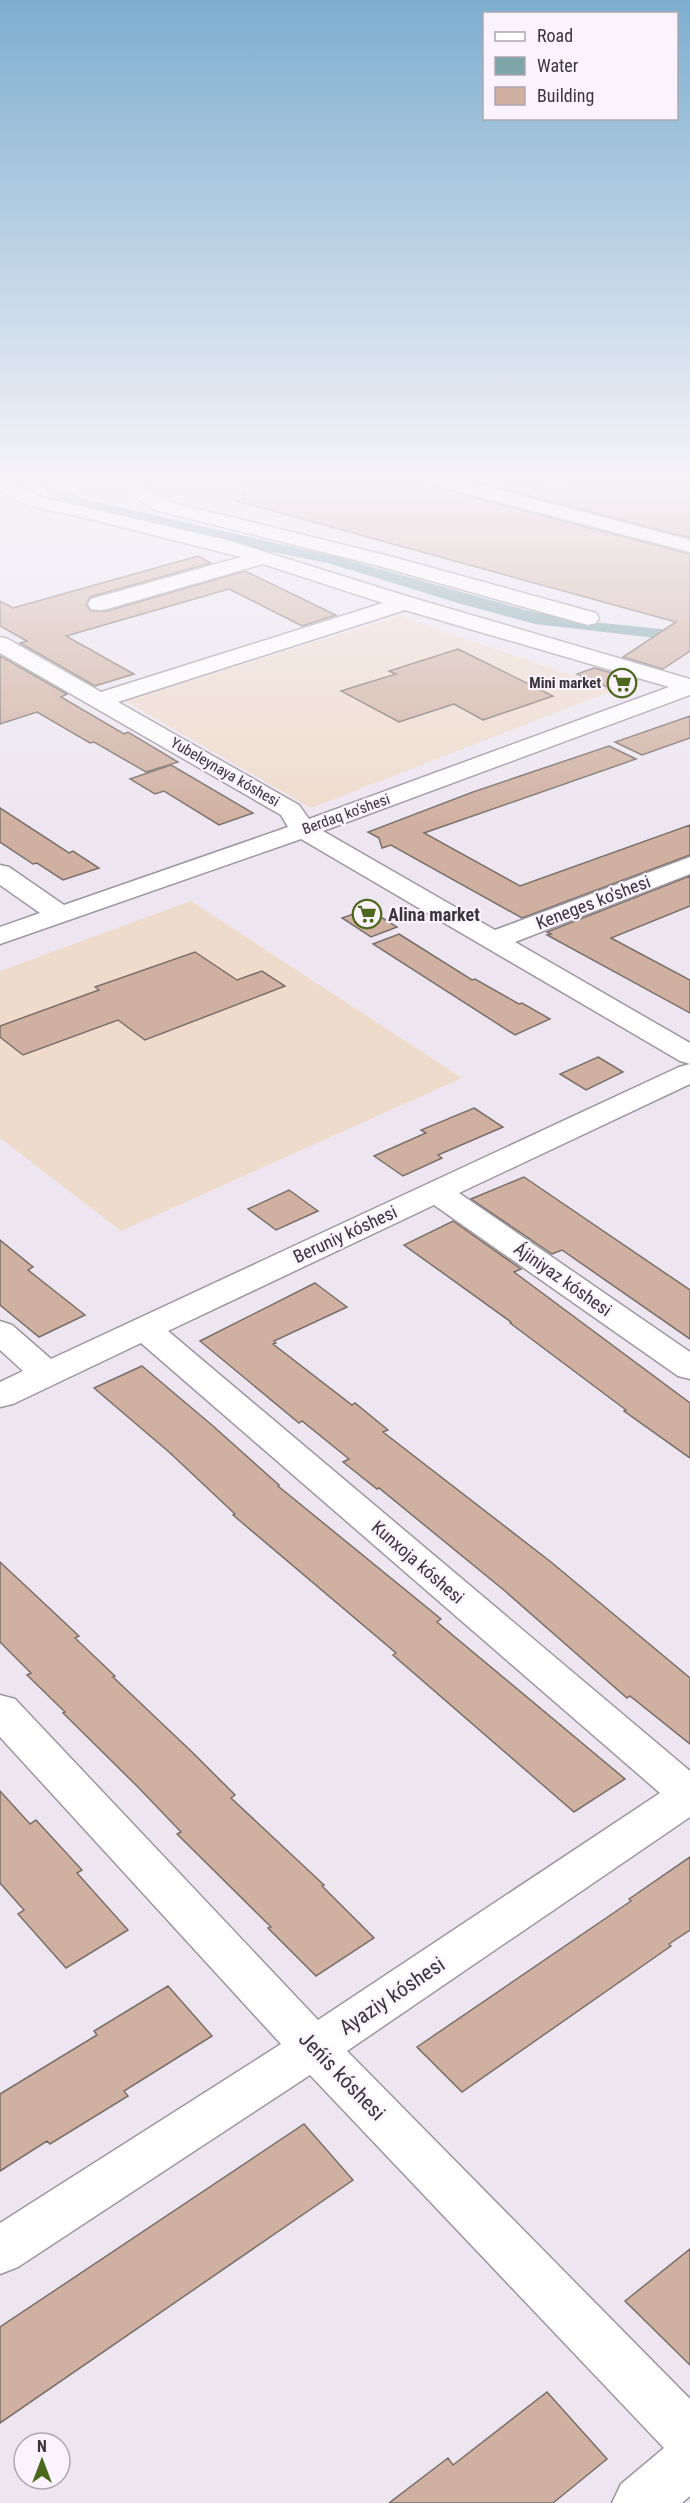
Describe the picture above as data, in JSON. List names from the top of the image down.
{
  "streets": {
    "street": [
      "Yubeleynaya kóshesi",
      "Berdaq ko'shesi",
      "Keneges ko'shesi",
      "Beruniy kóshesi",
      "Ájiniyaz kóshesi",
      "Kunxoja kóshesi",
      "Ayaziy kóshesi",
      "Jeńis kóshesi"
    ]
  },
  "crossings": [
    ["Yubeleynaya kóshesi", "Berdaq ko'shesi"],
    ["Yubeleynaya kóshesi", "Keneges ko'shesi"],
    ["Beruniy kóshesi", "Ájiniyaz kóshesi"],
    ["Beruniy kóshesi", "Kunxoja kóshesi"],
    ["Kunxoja kóshesi", "Ayaziy kóshesi"],
    ["Ayaziy kóshesi", "Jeńis kóshesi"]
  ],
  "places": {
    "supermarket": ["Mini market", "Alina market"]
  },
  "legend": ["Road", "Water", "Building"],
  "north": "top"
}
